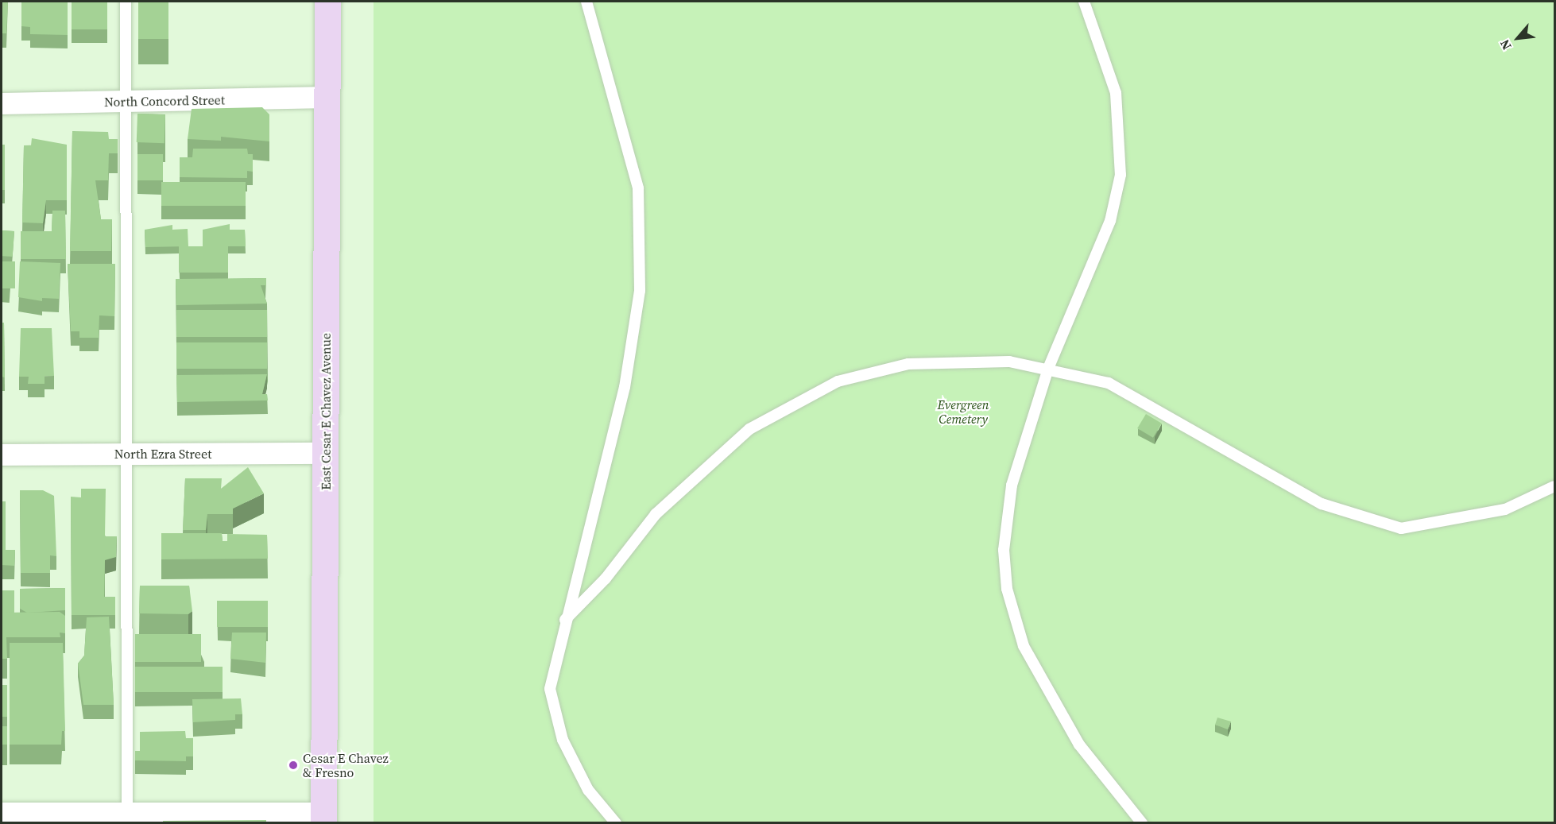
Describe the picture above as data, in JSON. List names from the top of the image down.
{
  "streets": {
    "main road": ["East Cesar E Chavez Avenue"],
    "street": ["North Concord Street", "North Ezra Street"]
  },
  "crossings": [
    ["North Concord Street", "East Cesar E Chavez Avenue"],
    ["East Cesar E Chavez Avenue", "North Ezra Street"]
  ],
  "parks": ["Evergreen Cemetery"],
  "places": ["Cesar E Chavez & Fresno"],
  "north": "bottom left"
}
